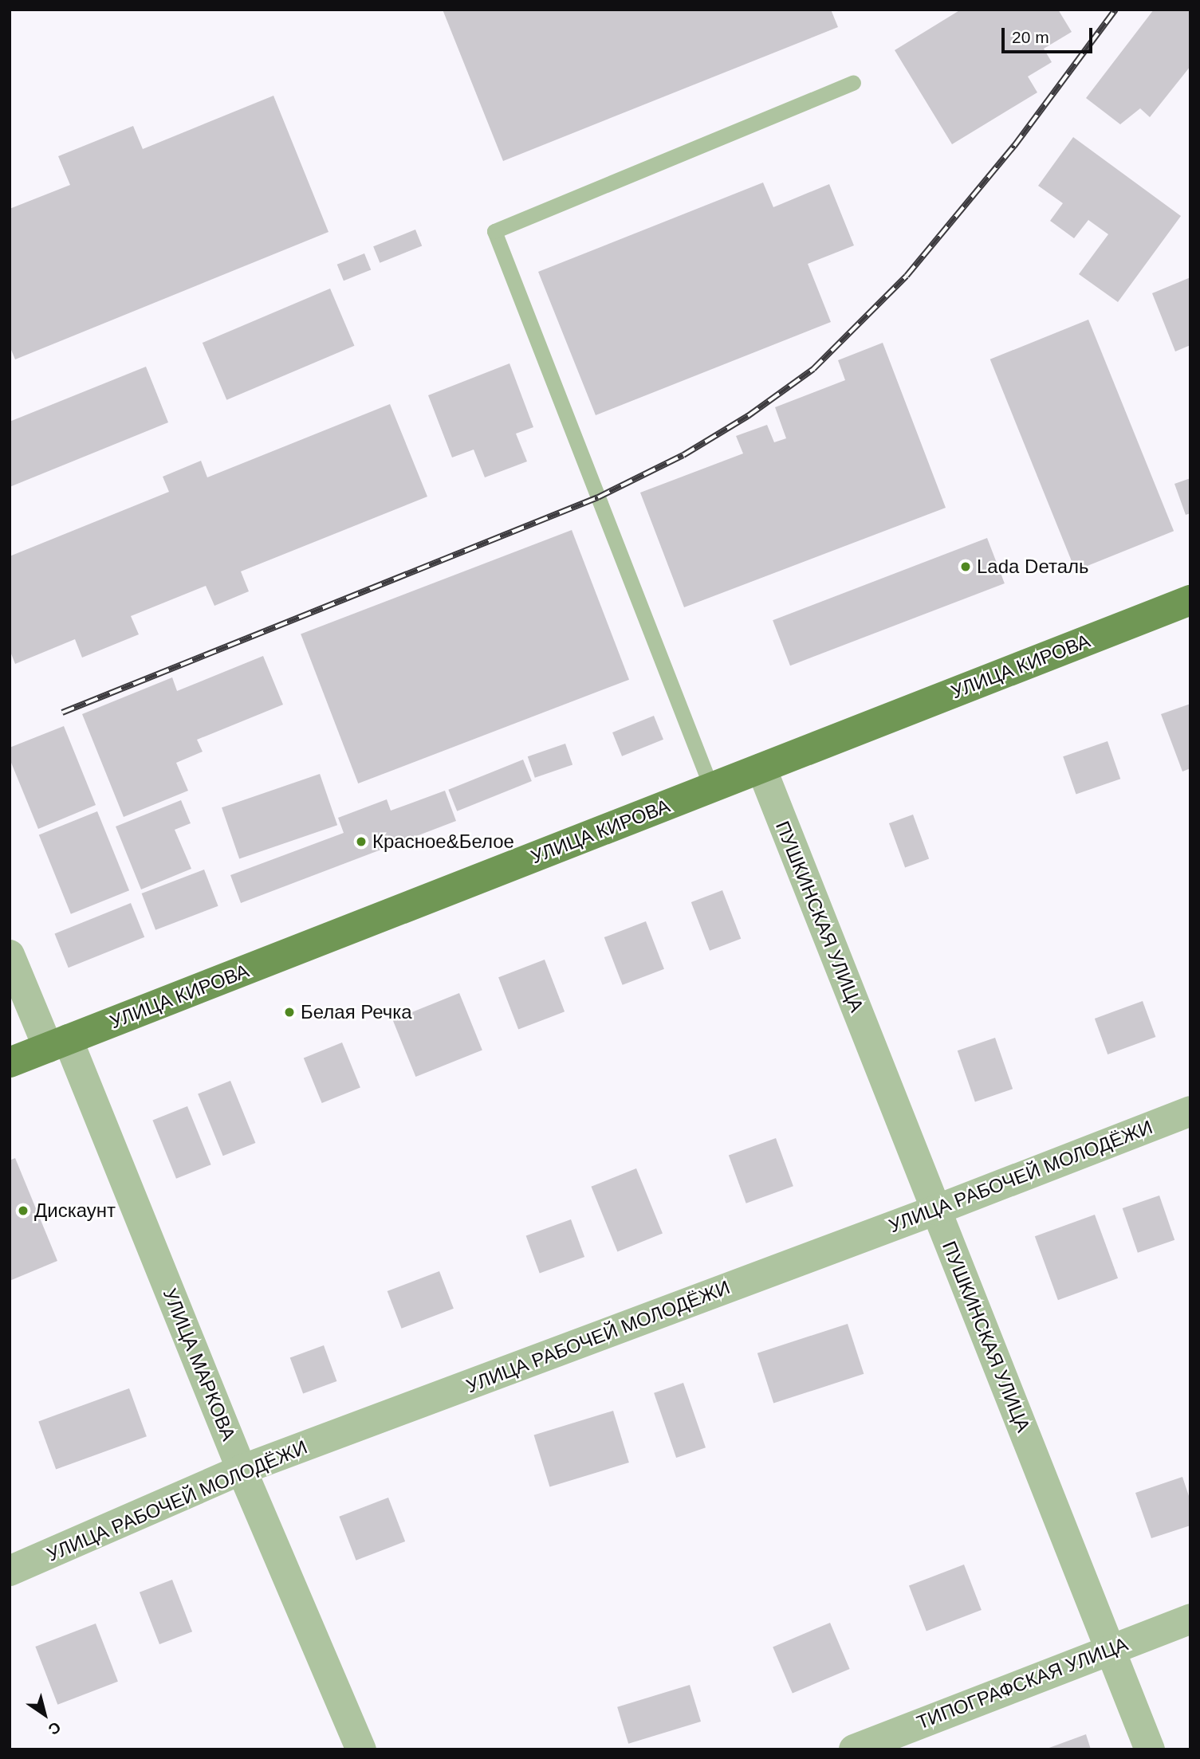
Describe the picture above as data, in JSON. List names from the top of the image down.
{
  "streets": {
    "main road": ["УЛИЦА КИРОВА"],
    "street": [
      "ПУШКИНСКАЯ УЛИЦА",
      "УЛИЦА РАБОЧЕЙ МОЛОДЁЖИ",
      "УЛИЦА МАРКОВА",
      "ТИПОГРАФСКАЯ УЛИЦА"
    ]
  },
  "crossings": [
    ["УЛИЦА КИРОВА", "ПУШКИНСКАЯ УЛИЦА"],
    ["УЛИЦА КИРОВА", "УЛИЦА МАРКОВА"],
    ["ПУШКИНСКАЯ УЛИЦА", "УЛИЦА РАБОЧЕЙ МОЛОДЁЖИ"],
    ["ПУШКИНСКАЯ УЛИЦА", "ТИПОГРАФСКАЯ УЛИЦА"],
    ["УЛИЦА РАБОЧЕЙ МОЛОДЁЖИ", "УЛИЦА МАРКОВА"]
  ],
  "places": [
    "Lada Dеталь",
    "Красное&Белое",
    "Белая Речка",
    "Дискаунт"
  ],
  "scale_bar": "20 m",
  "north": "bottom right"
}
